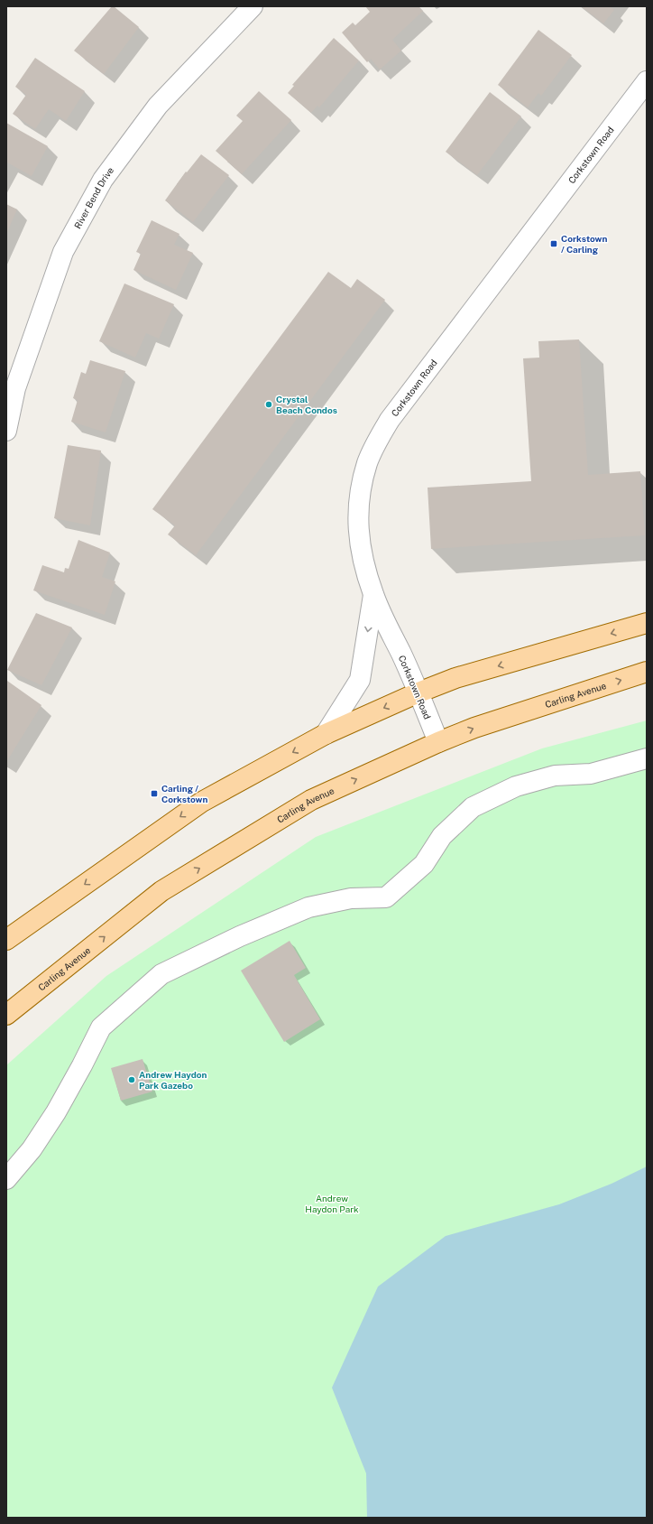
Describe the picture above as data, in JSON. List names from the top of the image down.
{
  "streets": {
    "main road": ["Carling Avenue"],
    "street": ["Corkstown Road", "River Bend Drive"]
  },
  "crossings": [
    ["Corkstown Road", "Carling Avenue"]
  ],
  "parks": ["Andrew Haydon Park"],
  "places": {
    "transit": ["Corkstown / Carling", "Carling / Corkstown"],
    "other": ["Crystal Beach Condos", "Andrew Haydon Park Gazebo"]
  }
}
